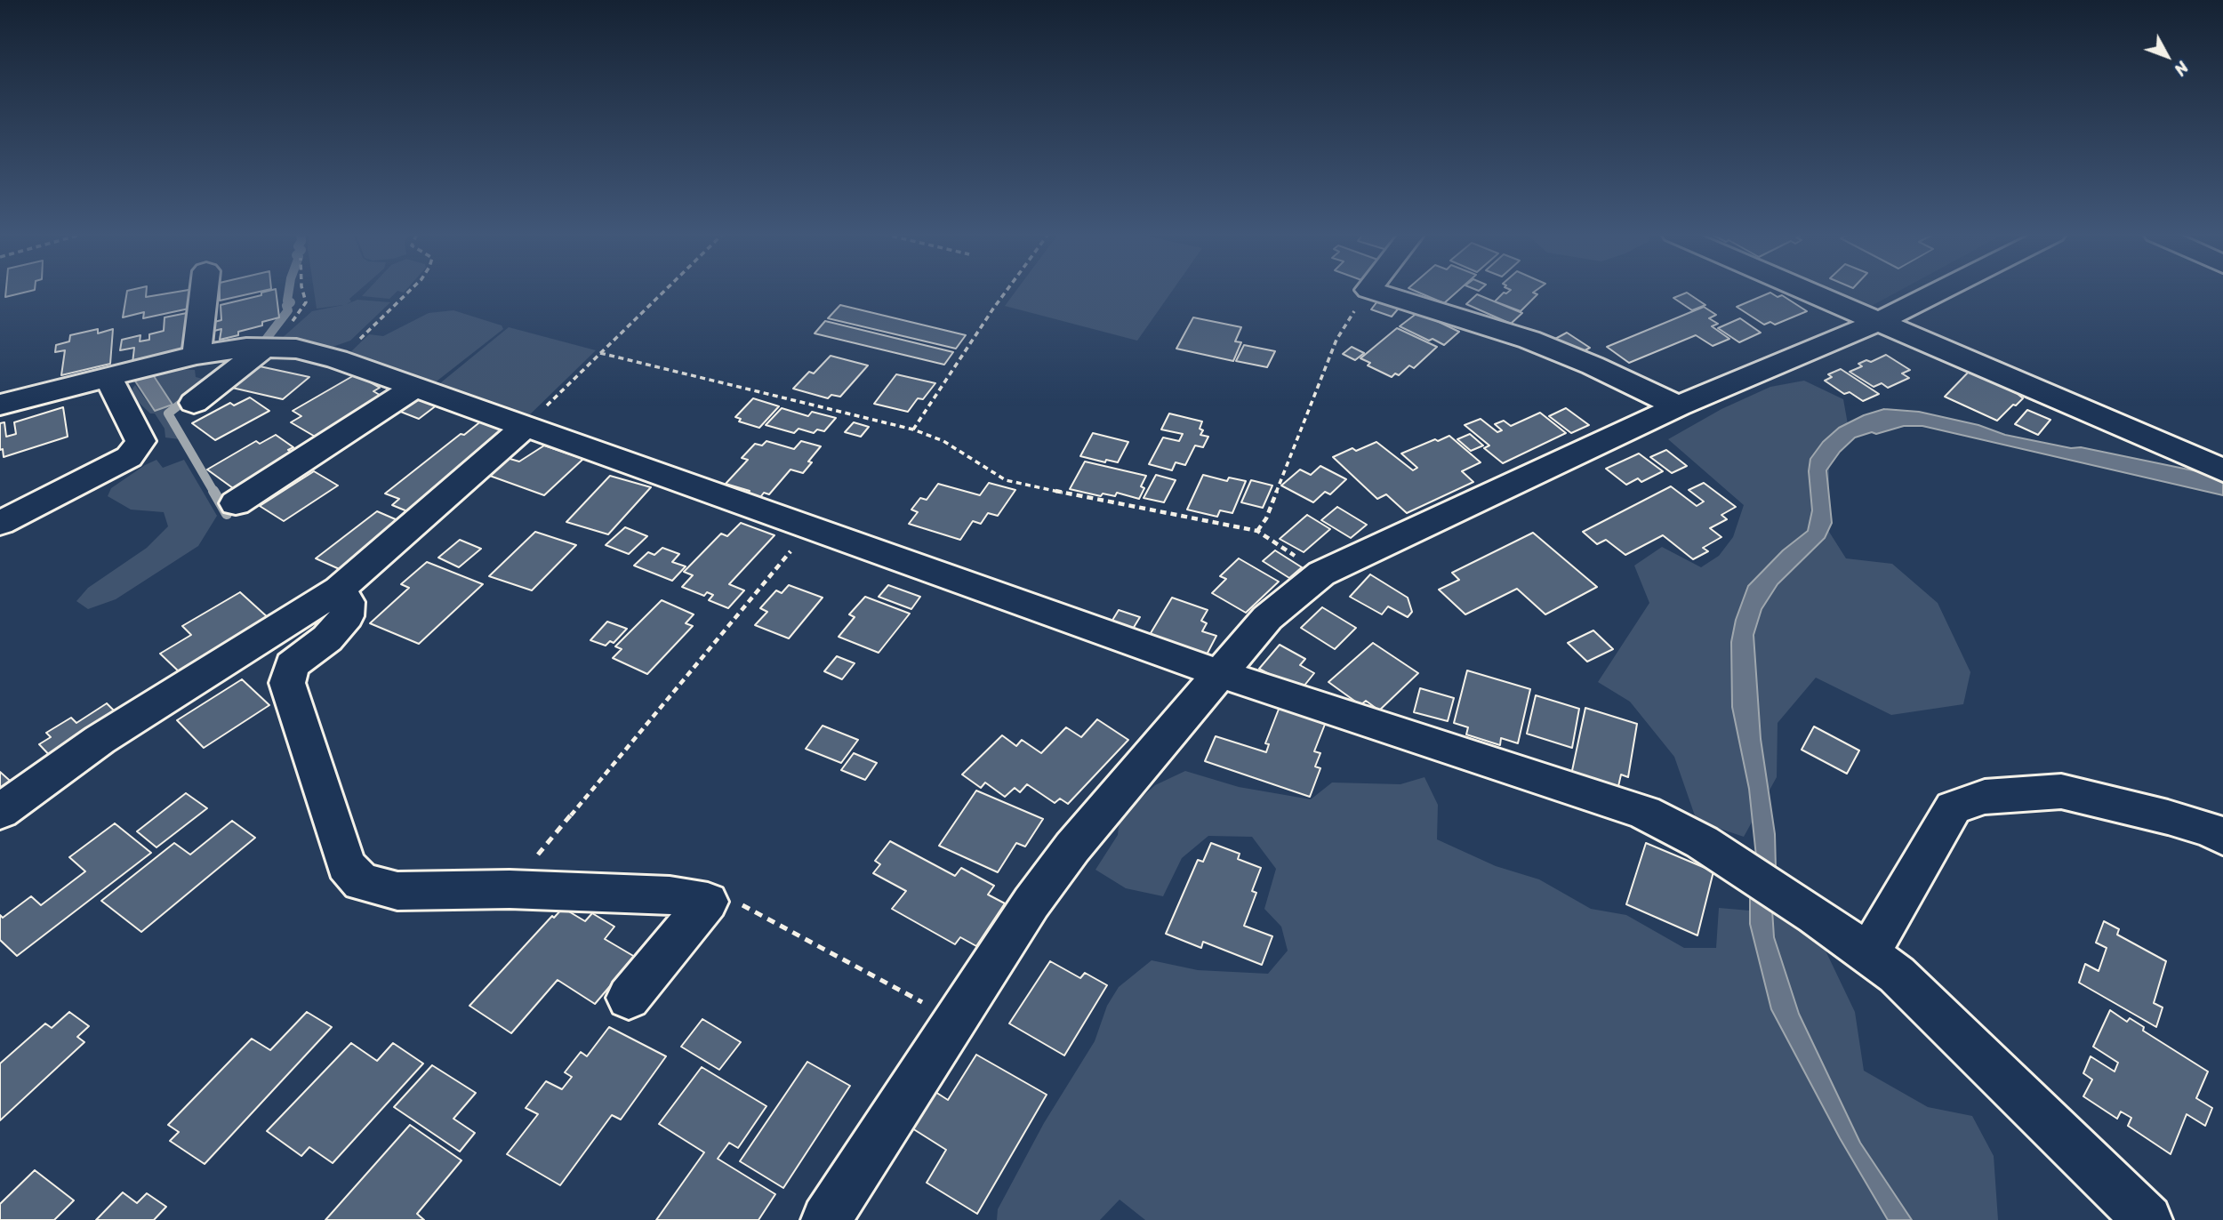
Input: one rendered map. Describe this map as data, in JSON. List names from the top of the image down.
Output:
{
  "north": "bottom right"
}
